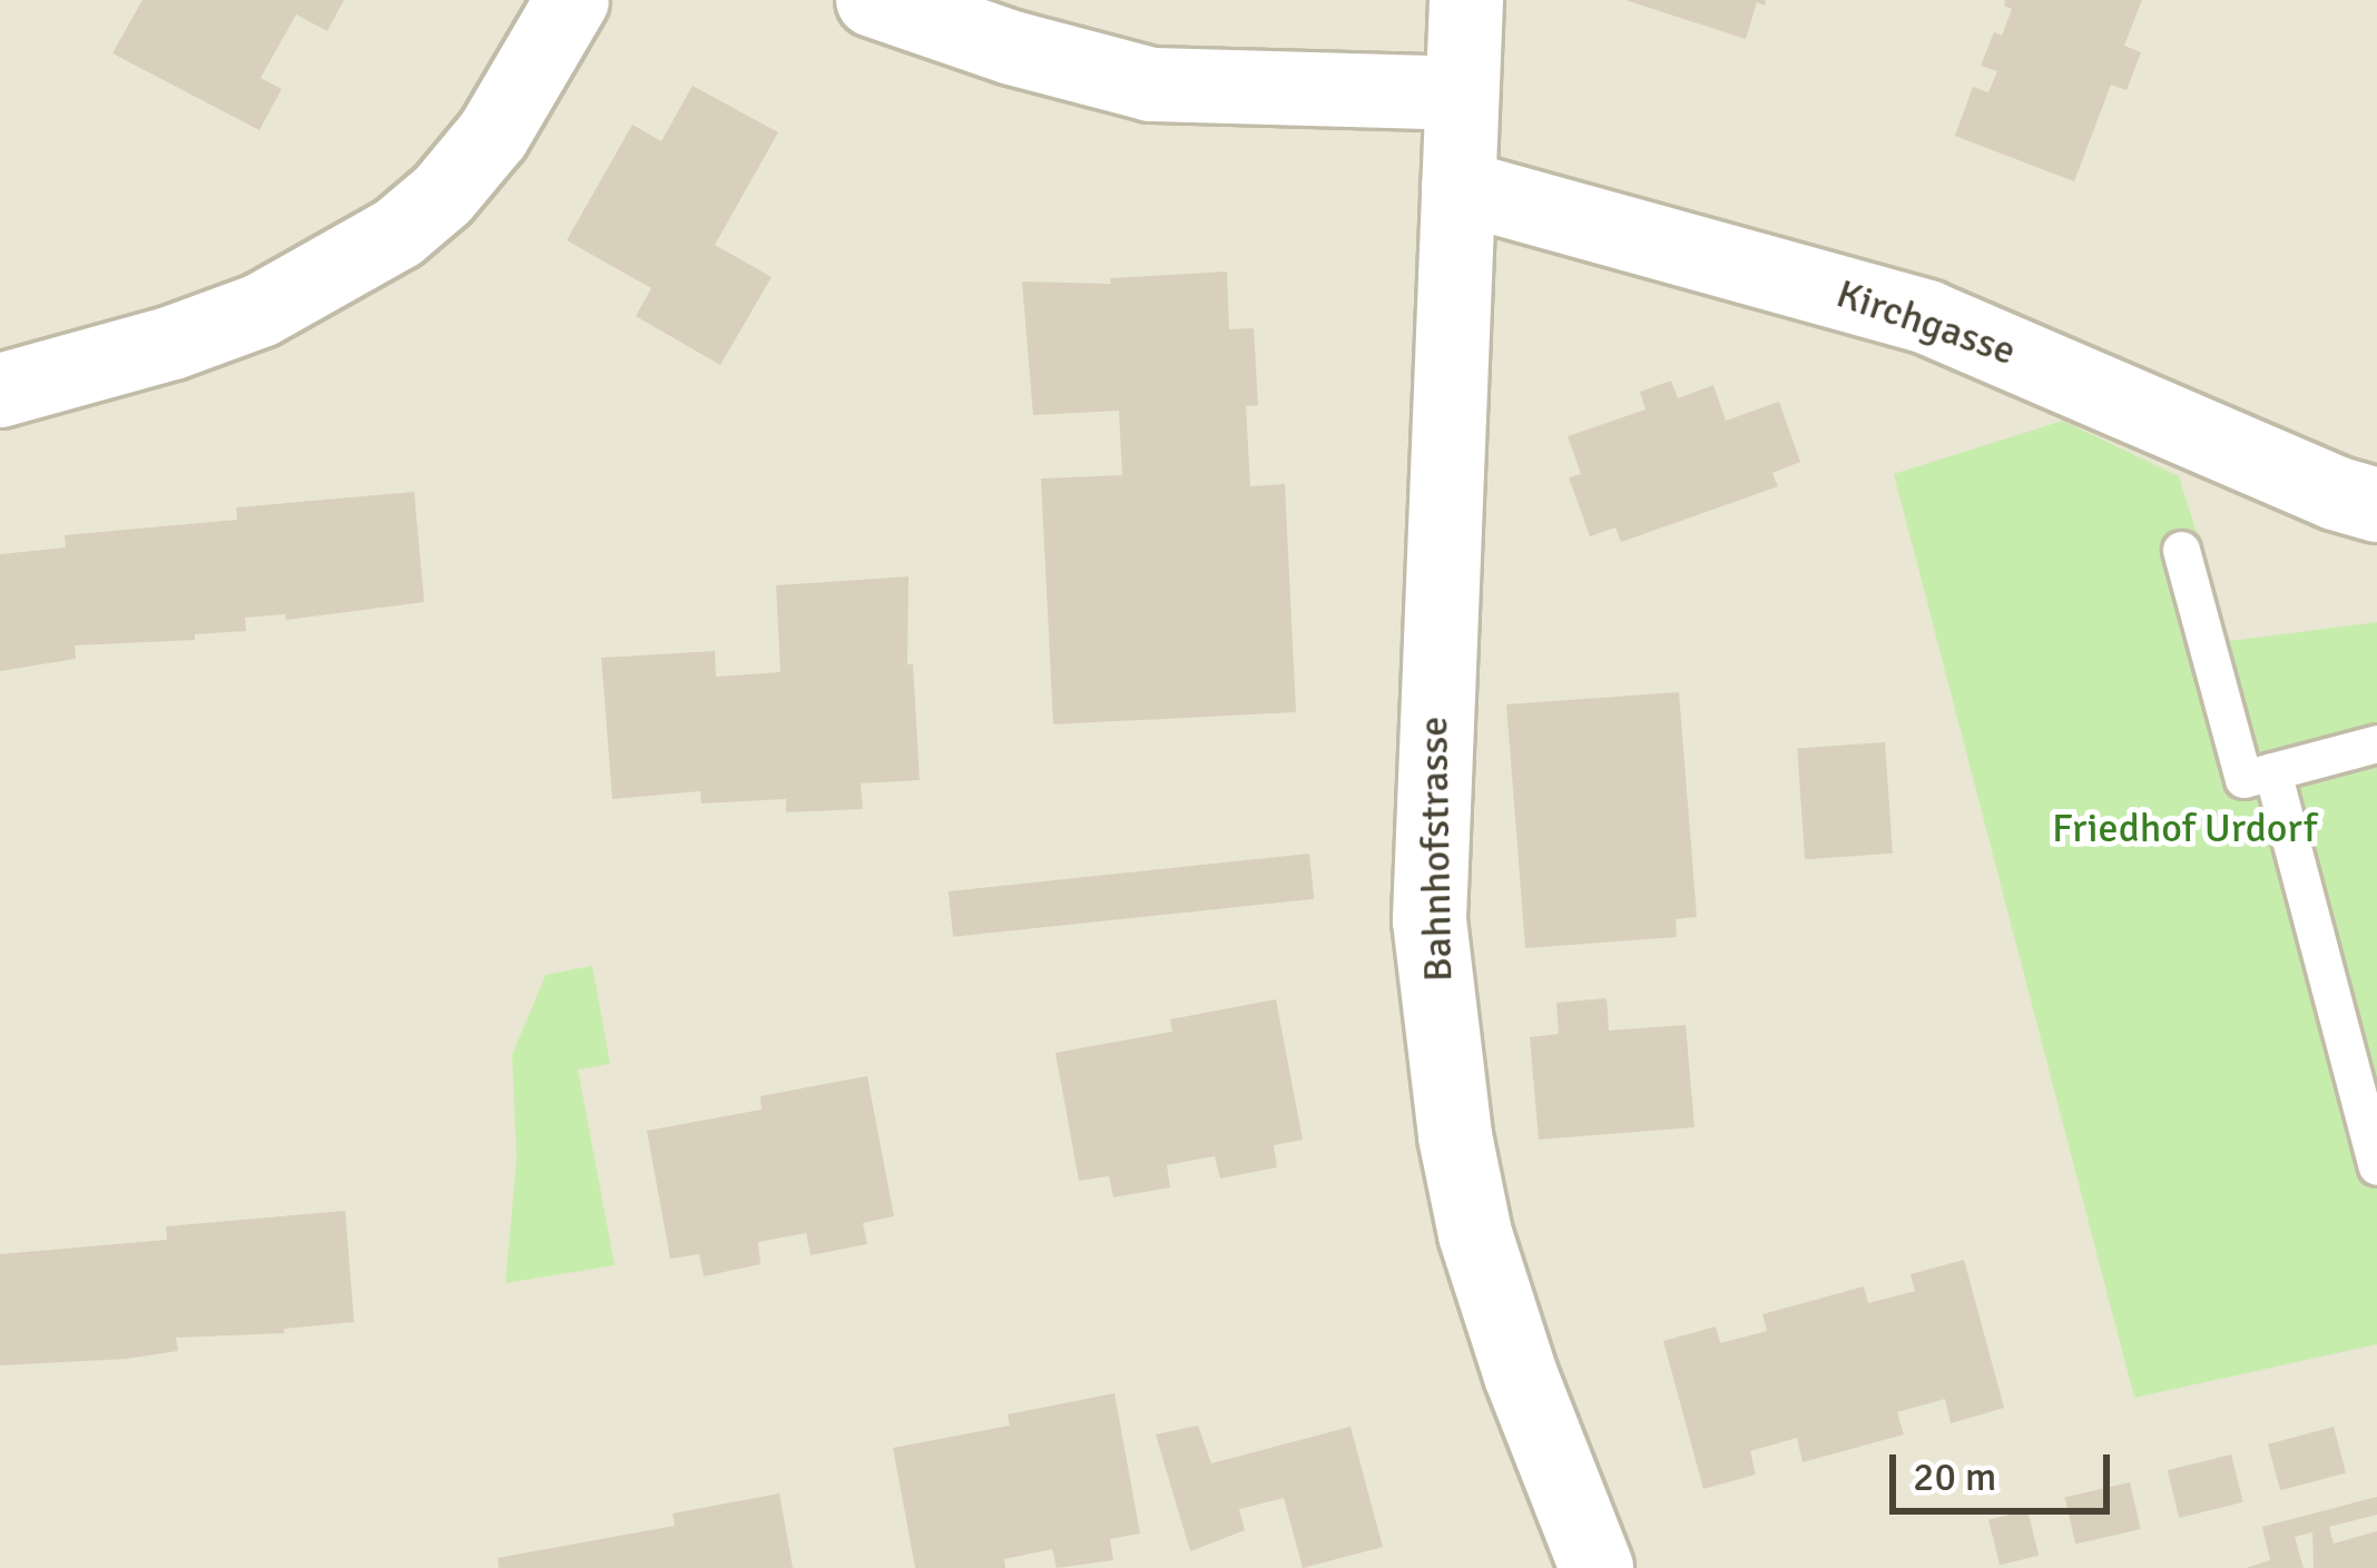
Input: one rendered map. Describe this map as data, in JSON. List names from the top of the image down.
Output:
{
  "streets": {
    "street": ["Kirchgasse", "Bahnhofstrasse"]
  },
  "crossings": [
    ["Kirchgasse", "Bahnhofstrasse"]
  ],
  "parks": ["Friedhof Urdorf"],
  "scale_bar": "20 m"
}
